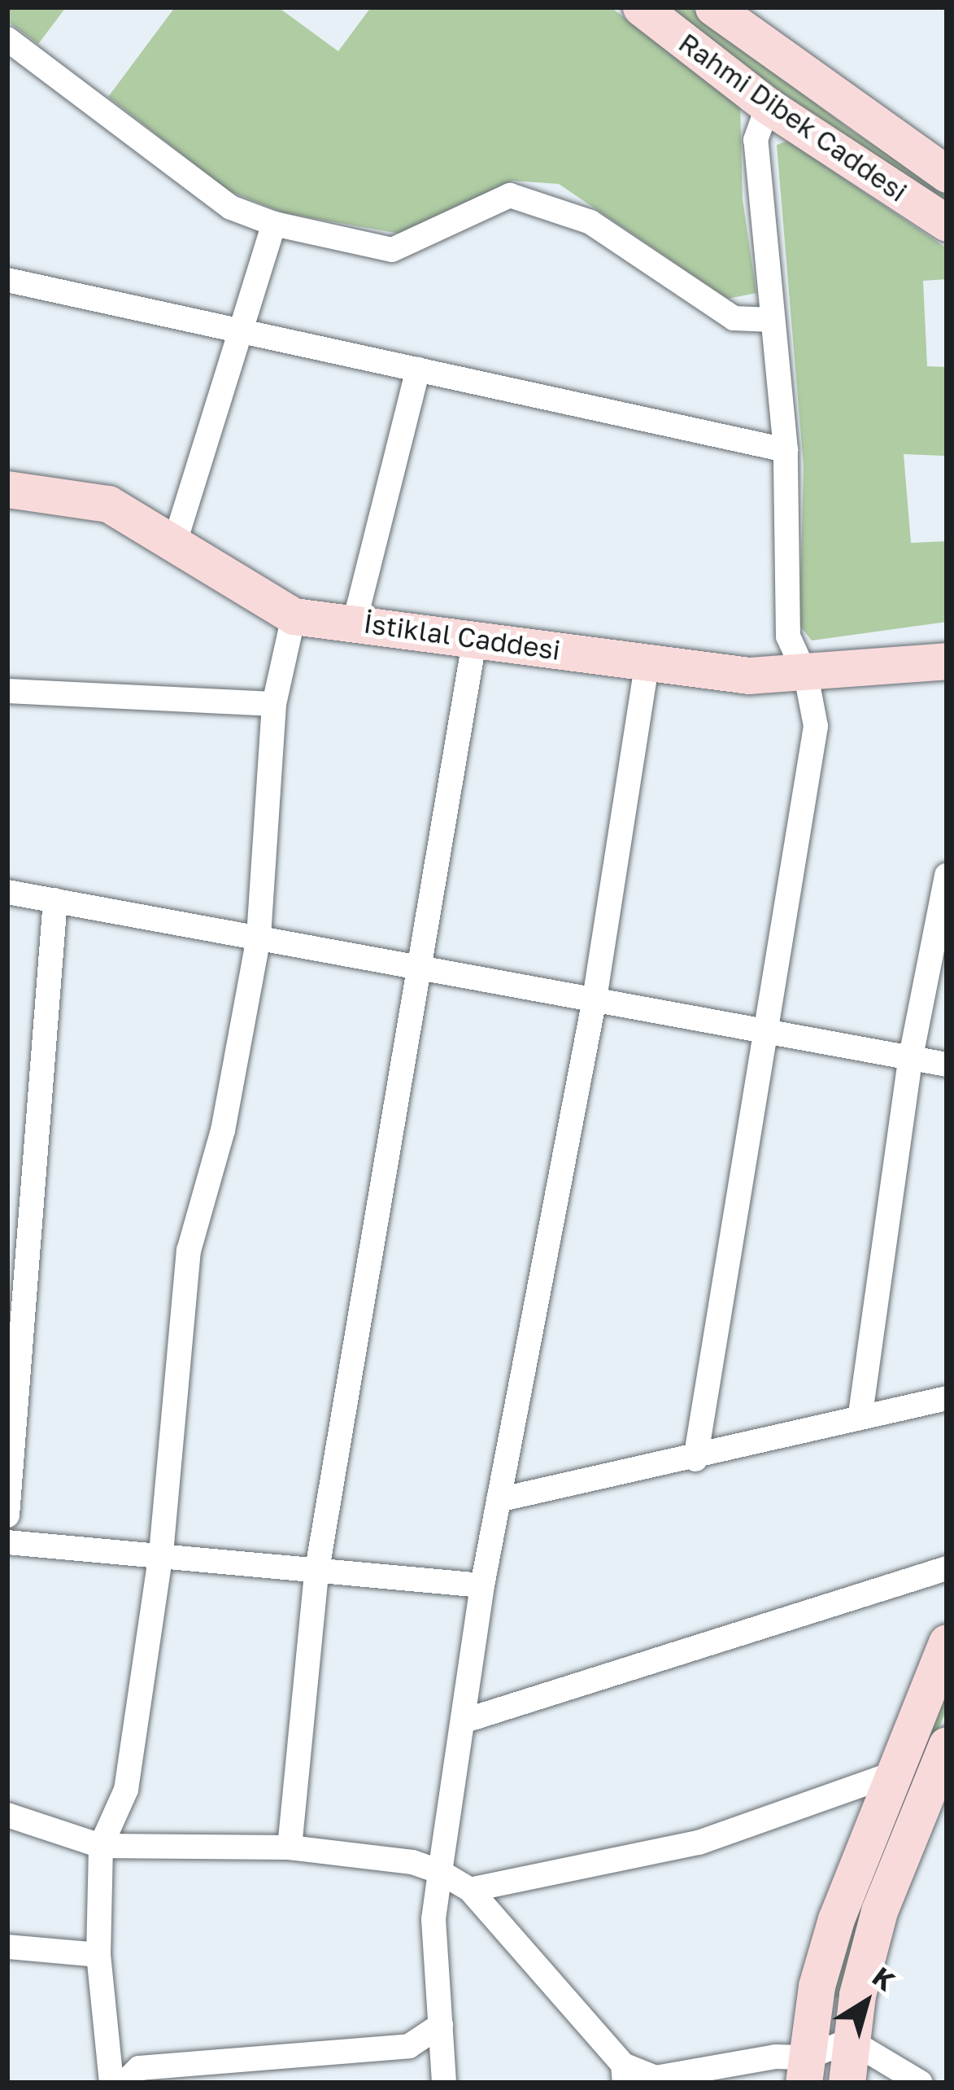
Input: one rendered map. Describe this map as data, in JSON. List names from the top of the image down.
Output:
{
  "streets": {
    "main road": ["Rahmi Dibek Caddesi", "İstiklal Caddesi"]
  },
  "north": "top right"
}
